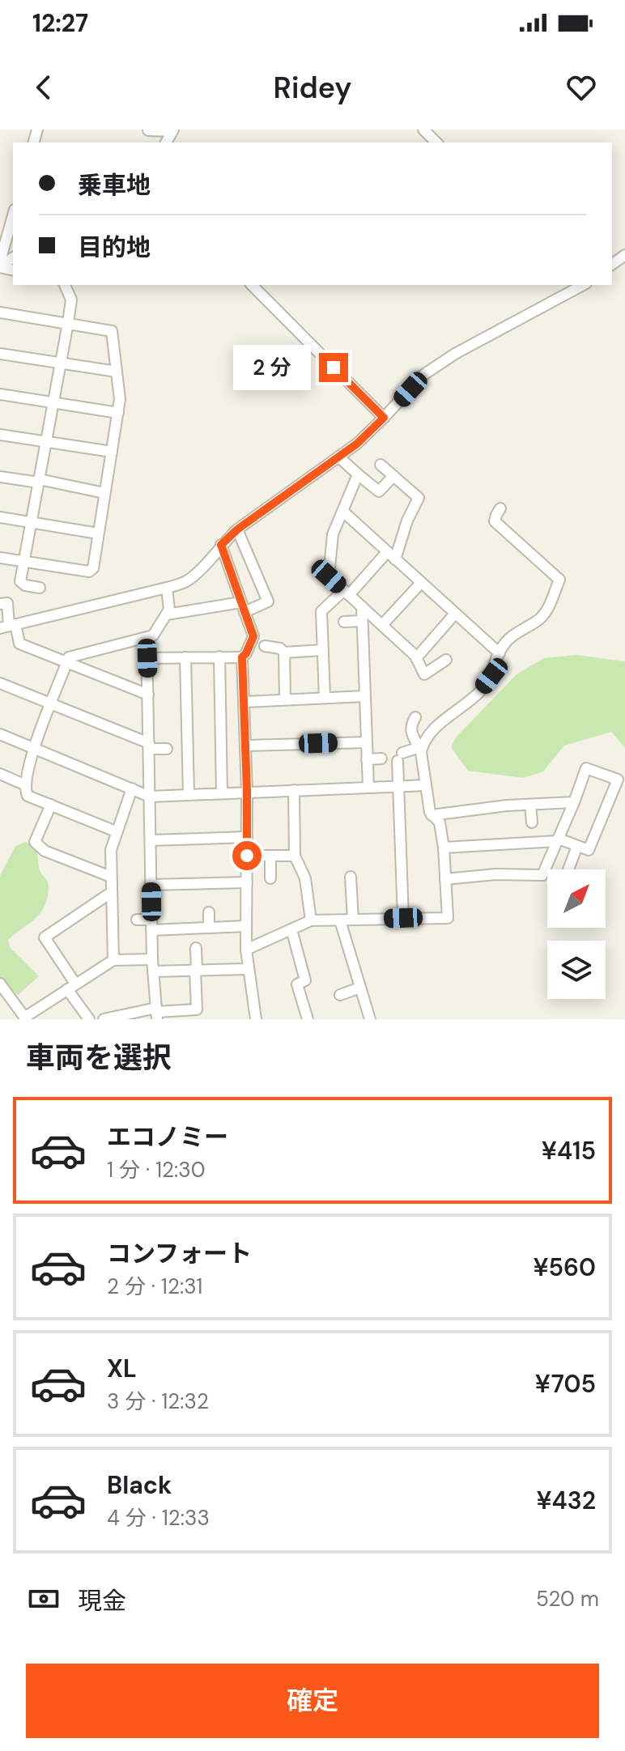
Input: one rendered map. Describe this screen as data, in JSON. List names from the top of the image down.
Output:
{
  "north": "top right",
  "page": {
    "status": "12:27",
    "header": "Ridey",
    "banner": ["乗車地", "目的地"],
    "bubble": "2 分",
    "heading": "車両を選択",
    "list": [
      {
        "name": "エコノミー",
        "note": "1 分 · 12:30",
        "value": "¥415"
      },
      {
        "name": "コンフォート",
        "note": "2 分 · 12:31",
        "value": "¥560"
      },
      {
        "name": "XL",
        "note": "3 分 · 12:32",
        "value": "¥705"
      },
      {
        "name": "Black",
        "note": "4 分 · 12:33",
        "value": "¥432"
      }
    ],
    "pay": ["現金", "520 m"],
    "buttons": "確定"
  }
}
